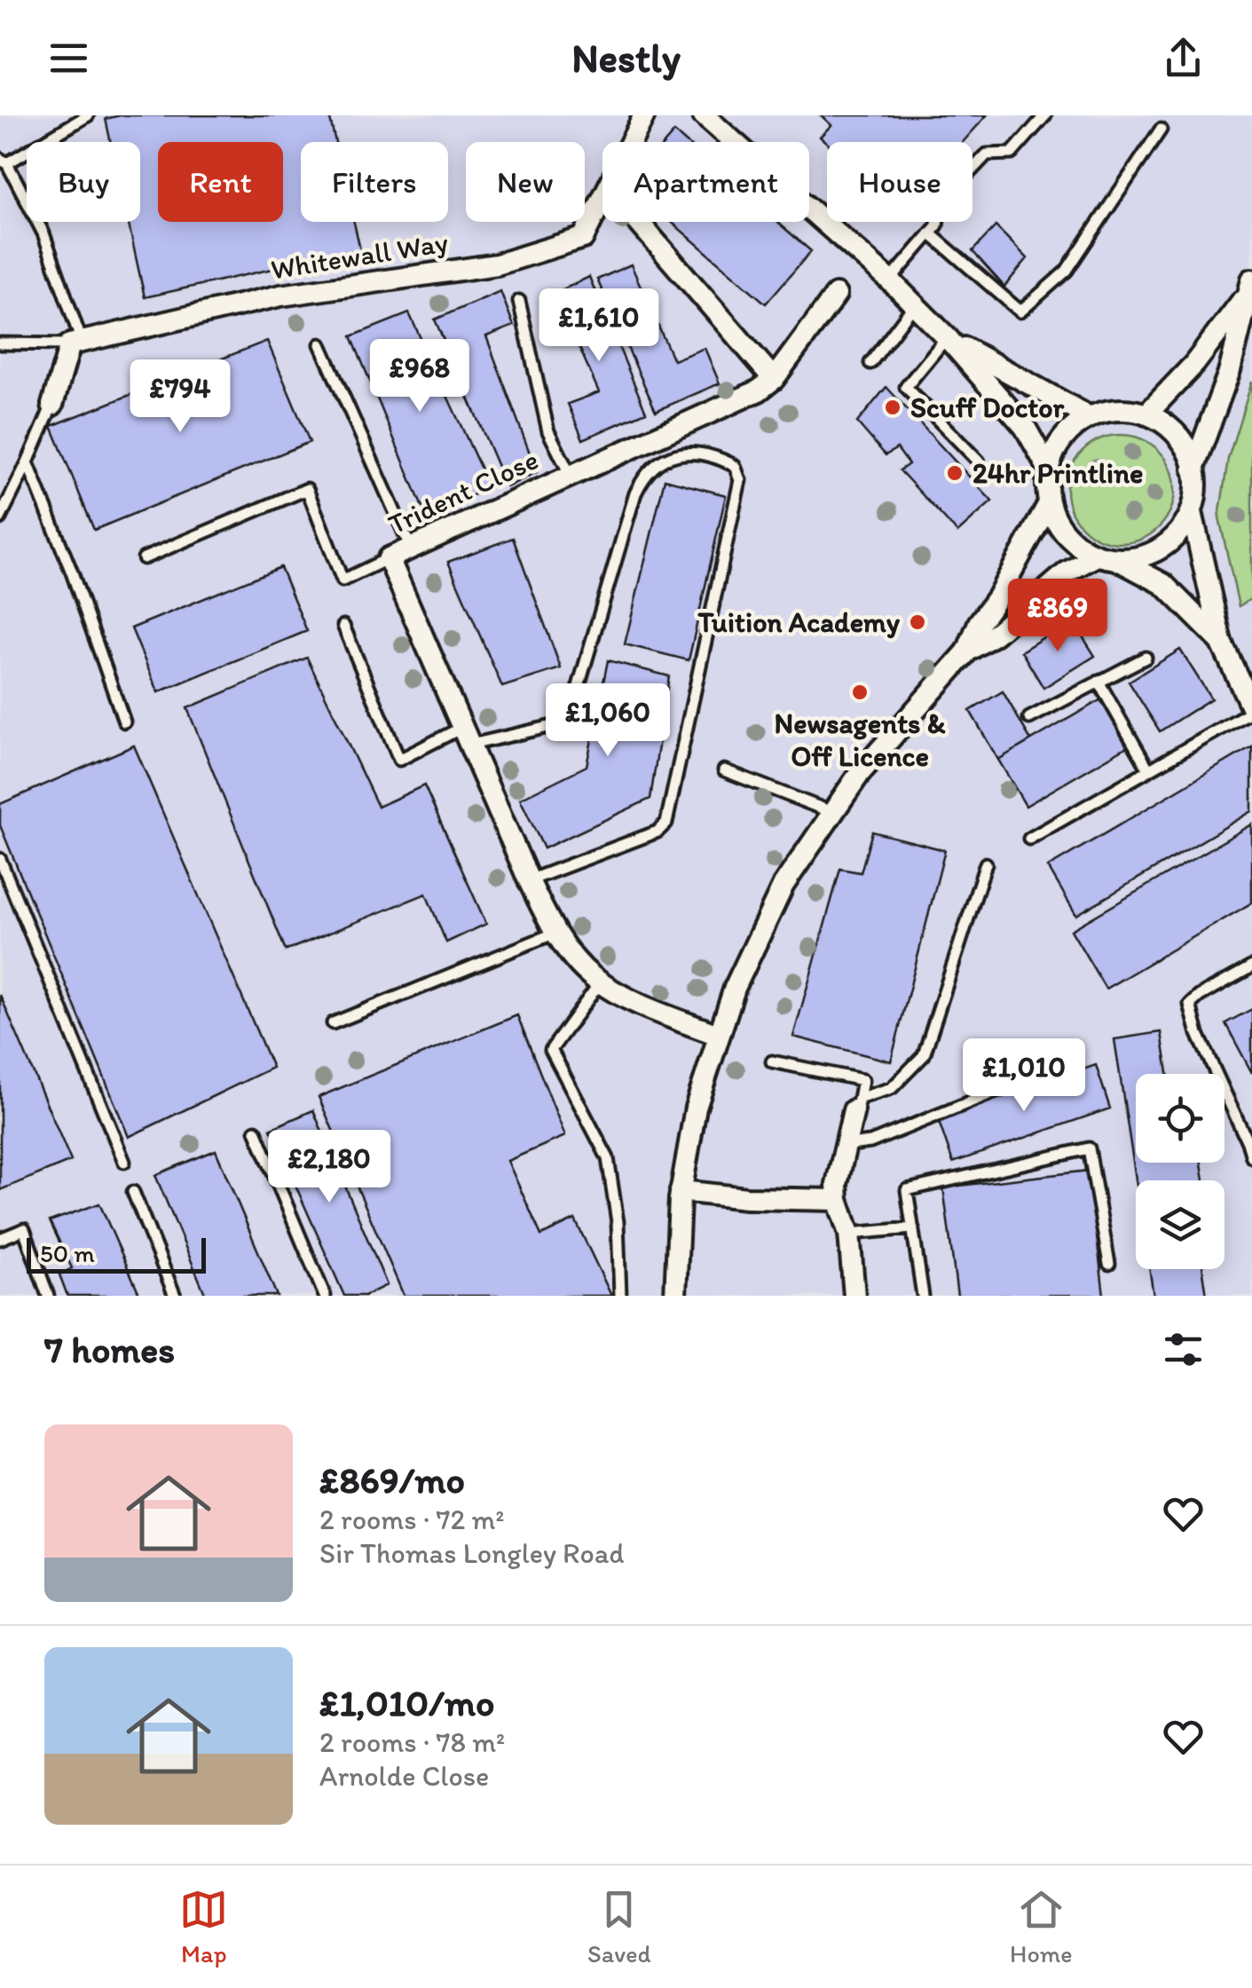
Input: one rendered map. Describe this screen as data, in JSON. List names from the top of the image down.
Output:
{
  "streets": {
    "street": ["Whitewall Way", "Trident Close"]
  },
  "places": [
    "Scuff Doctor",
    "24hr Printline",
    "Tuition Academy",
    "Newsagents & Off Licence"
  ],
  "scale_bar": "50 m",
  "page": {
    "header": "Nestly",
    "chip": [
      "Buy",
      "Rent",
      "Filters",
      "New",
      "Apartment",
      "House"
    ],
    "price": [
      "£1,610",
      "£968",
      "£794",
      "£869",
      "£1,060",
      "£1,010",
      "£2,180"
    ],
    "scale": "50 m",
    "heading": "7 homes",
    "list": [
      {
        "name": "£869/mo",
        "note": "2 rooms · 72 m² · Sir Thomas Longley Road"
      },
      {
        "name": "£1,010/mo",
        "note": "2 rooms · 78 m² · Arnolde Close"
      }
    ],
    "tabs": ["Map", "Saved", "Home"]
  }
}
